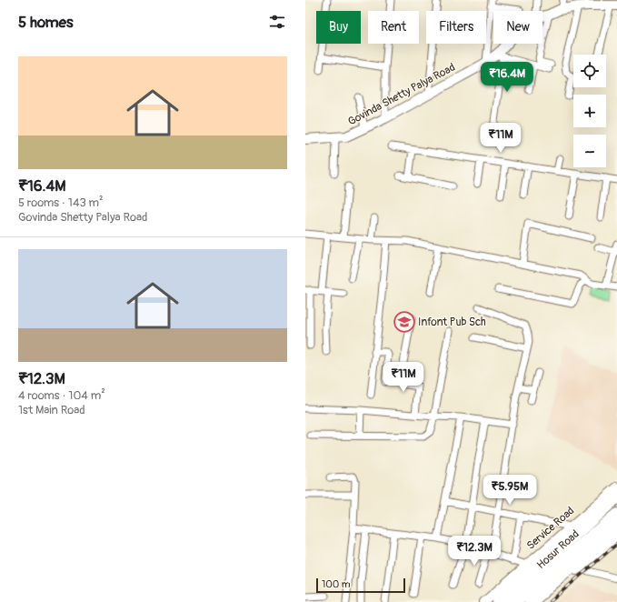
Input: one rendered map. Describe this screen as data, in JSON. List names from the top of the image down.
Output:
{
  "streets": {
    "highway": ["Hosur Road"],
    "street": ["Govinda Shetty Palya Road", "Service Road"]
  },
  "places": {
    "school or university": ["Infont Pub Sch"]
  },
  "scale_bar": "100 m",
  "page": {
    "heading": "5 homes",
    "chip": [
      "Buy",
      "Rent",
      "Filters",
      "New"
    ],
    "list": [
      {
        "name": "₹16.4M",
        "note": "5 rooms · 143 m² · Govinda Shetty Palya Road"
      },
      {
        "name": "₹12.3M",
        "note": "4 rooms · 104 m² · 1st Main Road"
      }
    ],
    "map_buttons": ["+", "−"],
    "price": [
      "₹16.4M",
      "₹11M",
      "₹11M",
      "₹5.95M",
      "₹12.3M"
    ],
    "scale": "100 m"
  }
}
